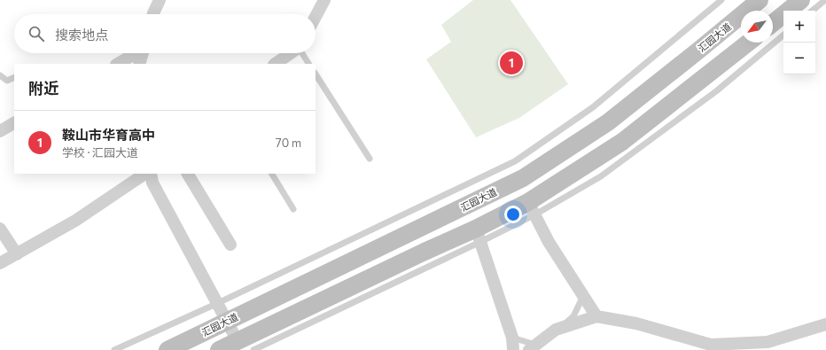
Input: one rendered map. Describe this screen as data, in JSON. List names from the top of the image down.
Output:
{
  "streets": {
    "main road": ["汇园大道"]
  },
  "north": "bottom left",
  "page": {
    "map_buttons": ["+", "−"],
    "search": "搜索地点",
    "pins": "1",
    "heading": "附近",
    "list": [
      {
        "mark": "1",
        "name": "鞍山市华育高中",
        "note": "学校 · 汇园大道",
        "value": "70 m"
      }
    ]
  }
}
